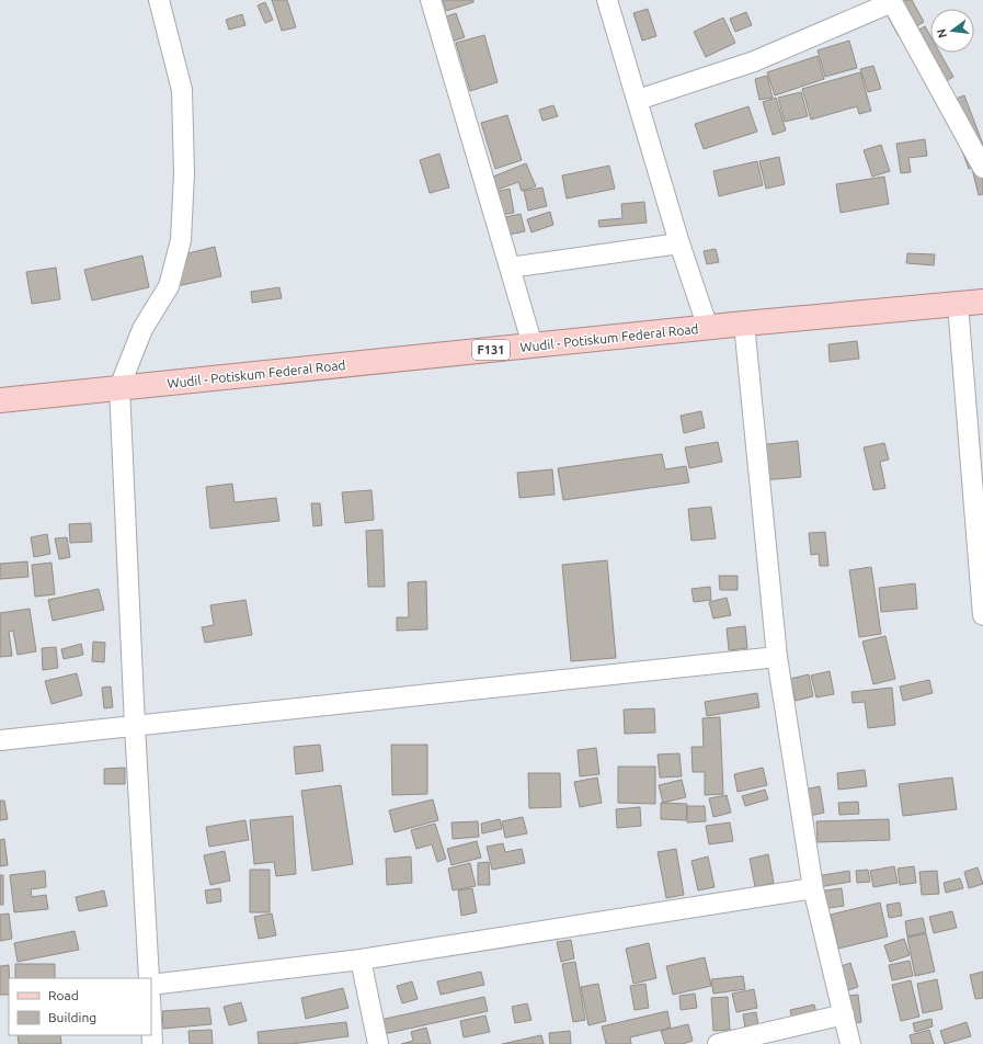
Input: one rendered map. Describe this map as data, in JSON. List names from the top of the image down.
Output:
{
  "streets": {
    "main road": ["Wudil - Potiskum Federal Road", "F131"]
  },
  "legend": ["Road", "Building"],
  "north": "left"
}
